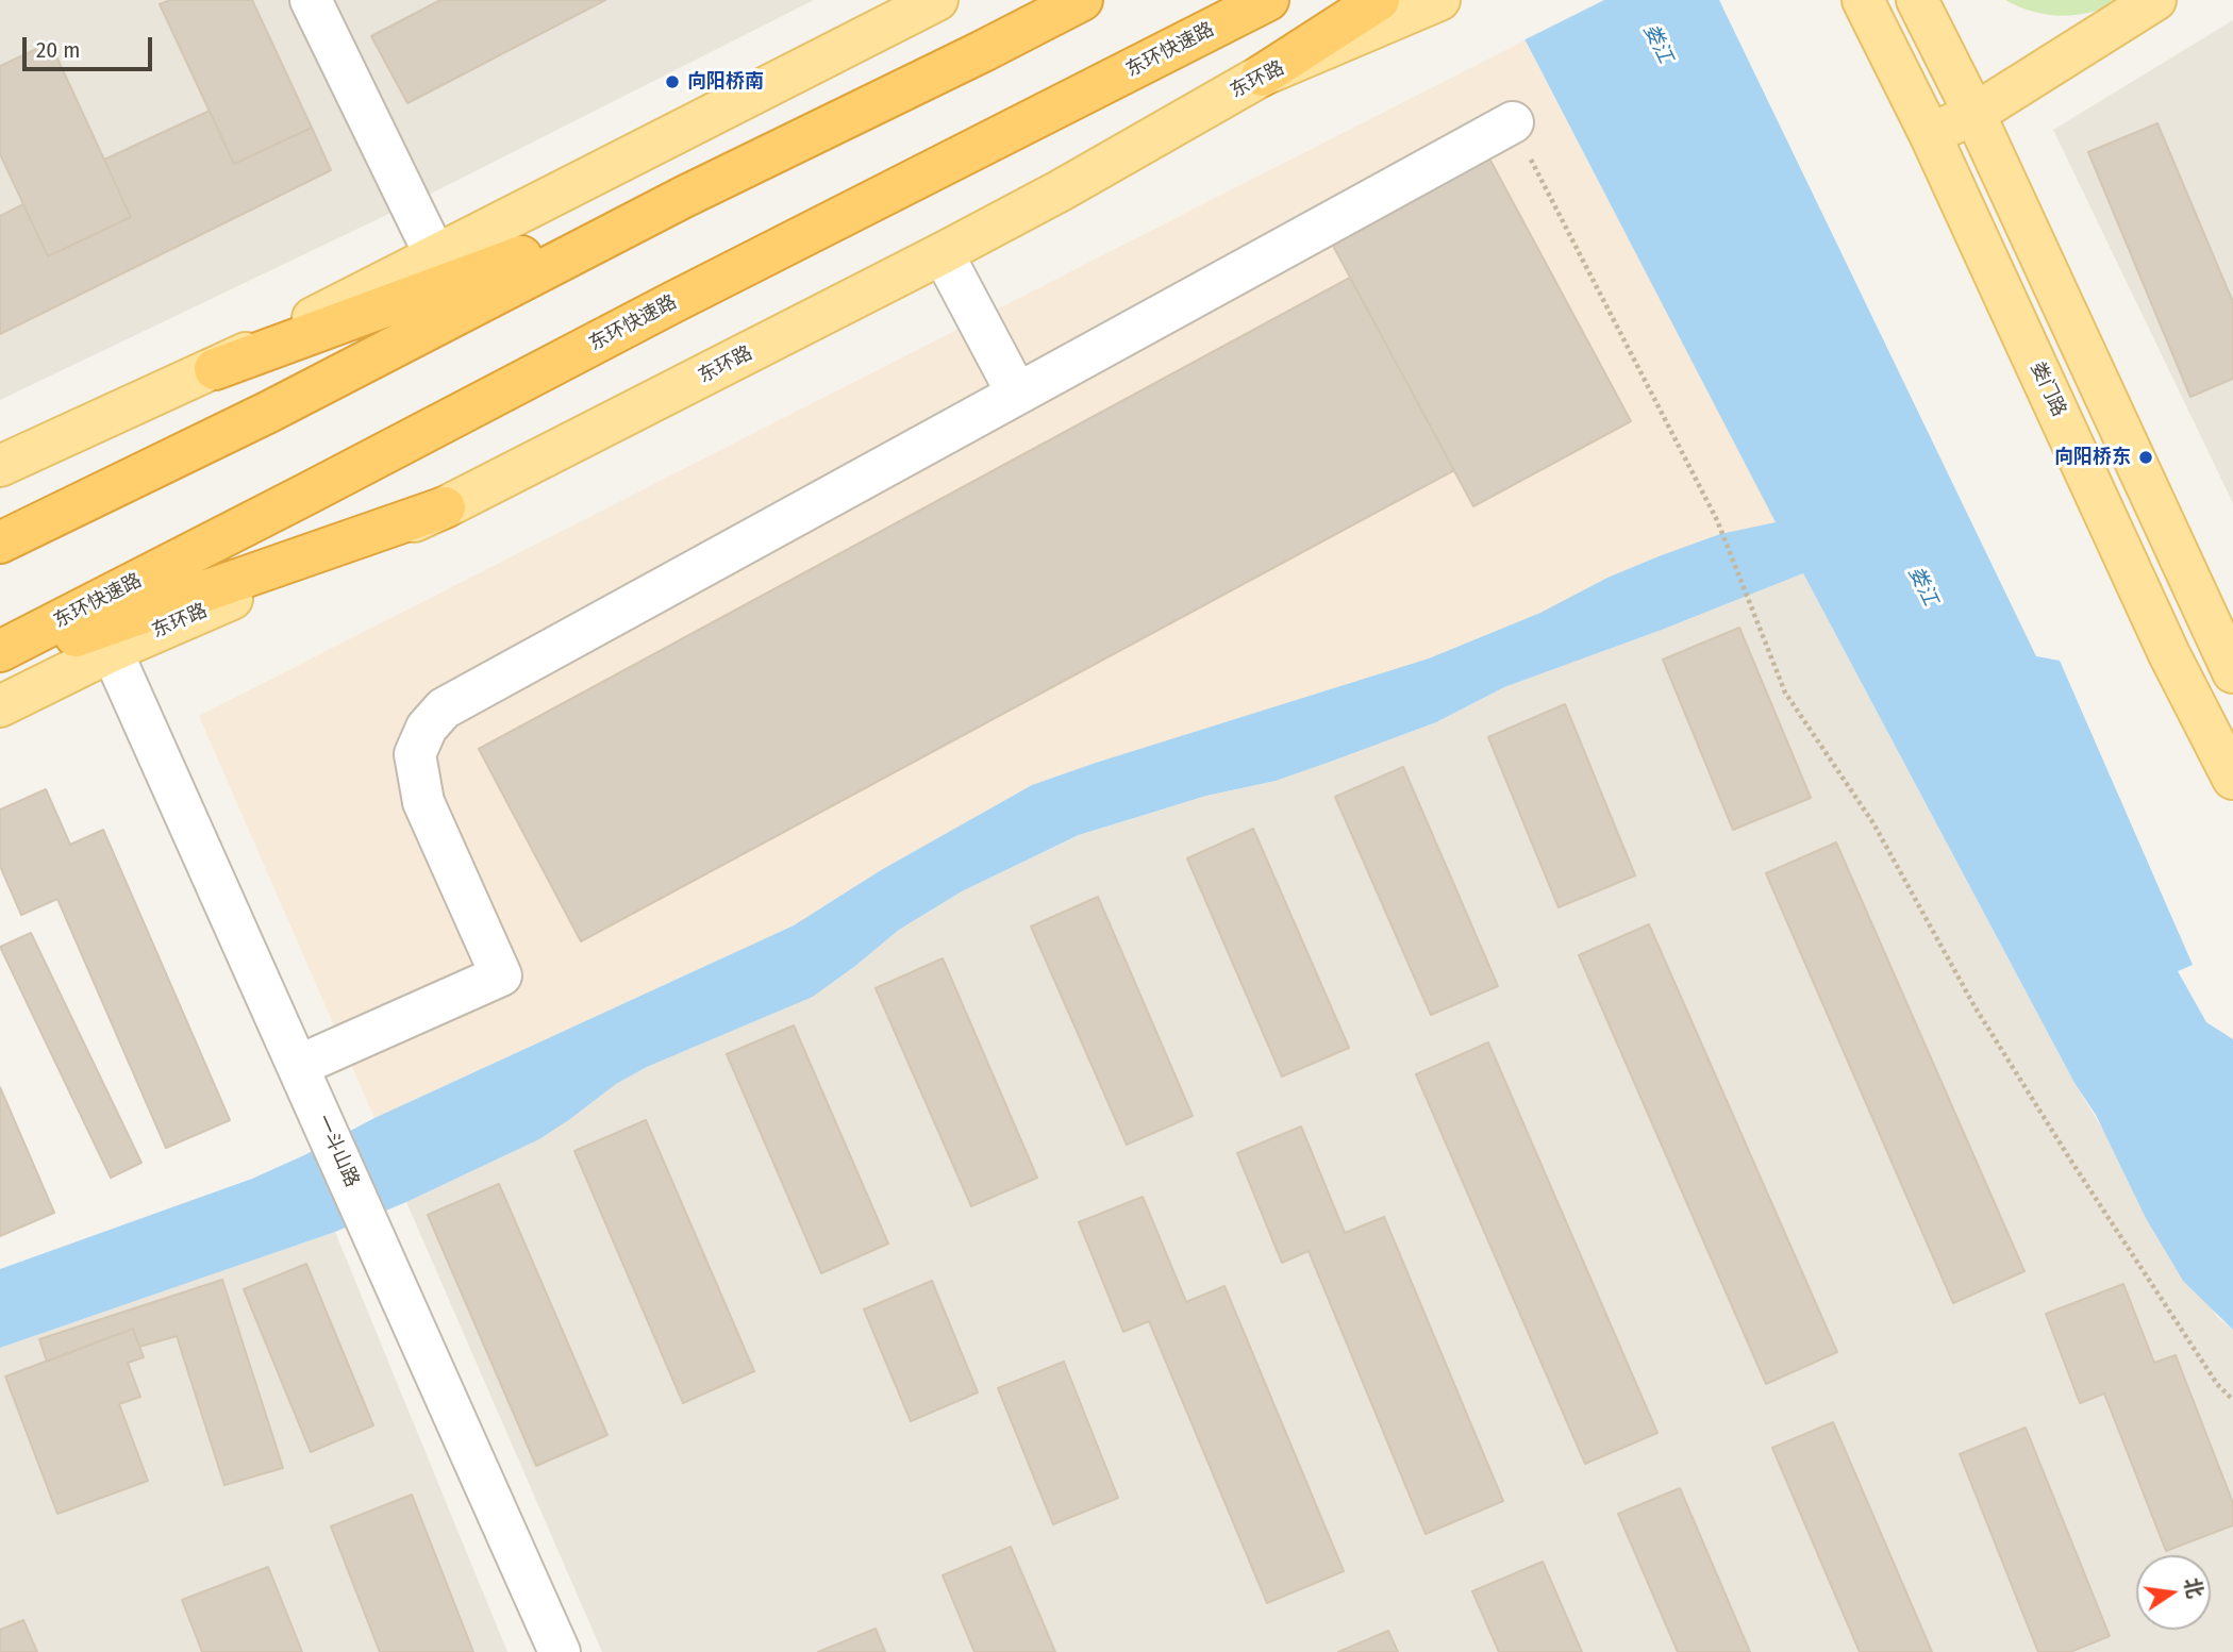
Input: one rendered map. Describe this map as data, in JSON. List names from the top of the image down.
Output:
{
  "streets": {
    "highway": ["东环快速路"],
    "main road": ["东环路", "娄门路"],
    "street": ["一斗山路"]
  },
  "crossings": [
    ["东环路", "一斗山路"]
  ],
  "water": ["娄江"],
  "places": ["向阳桥南", "向阳桥东"],
  "scale_bar": "20 m",
  "north": "right"
}
